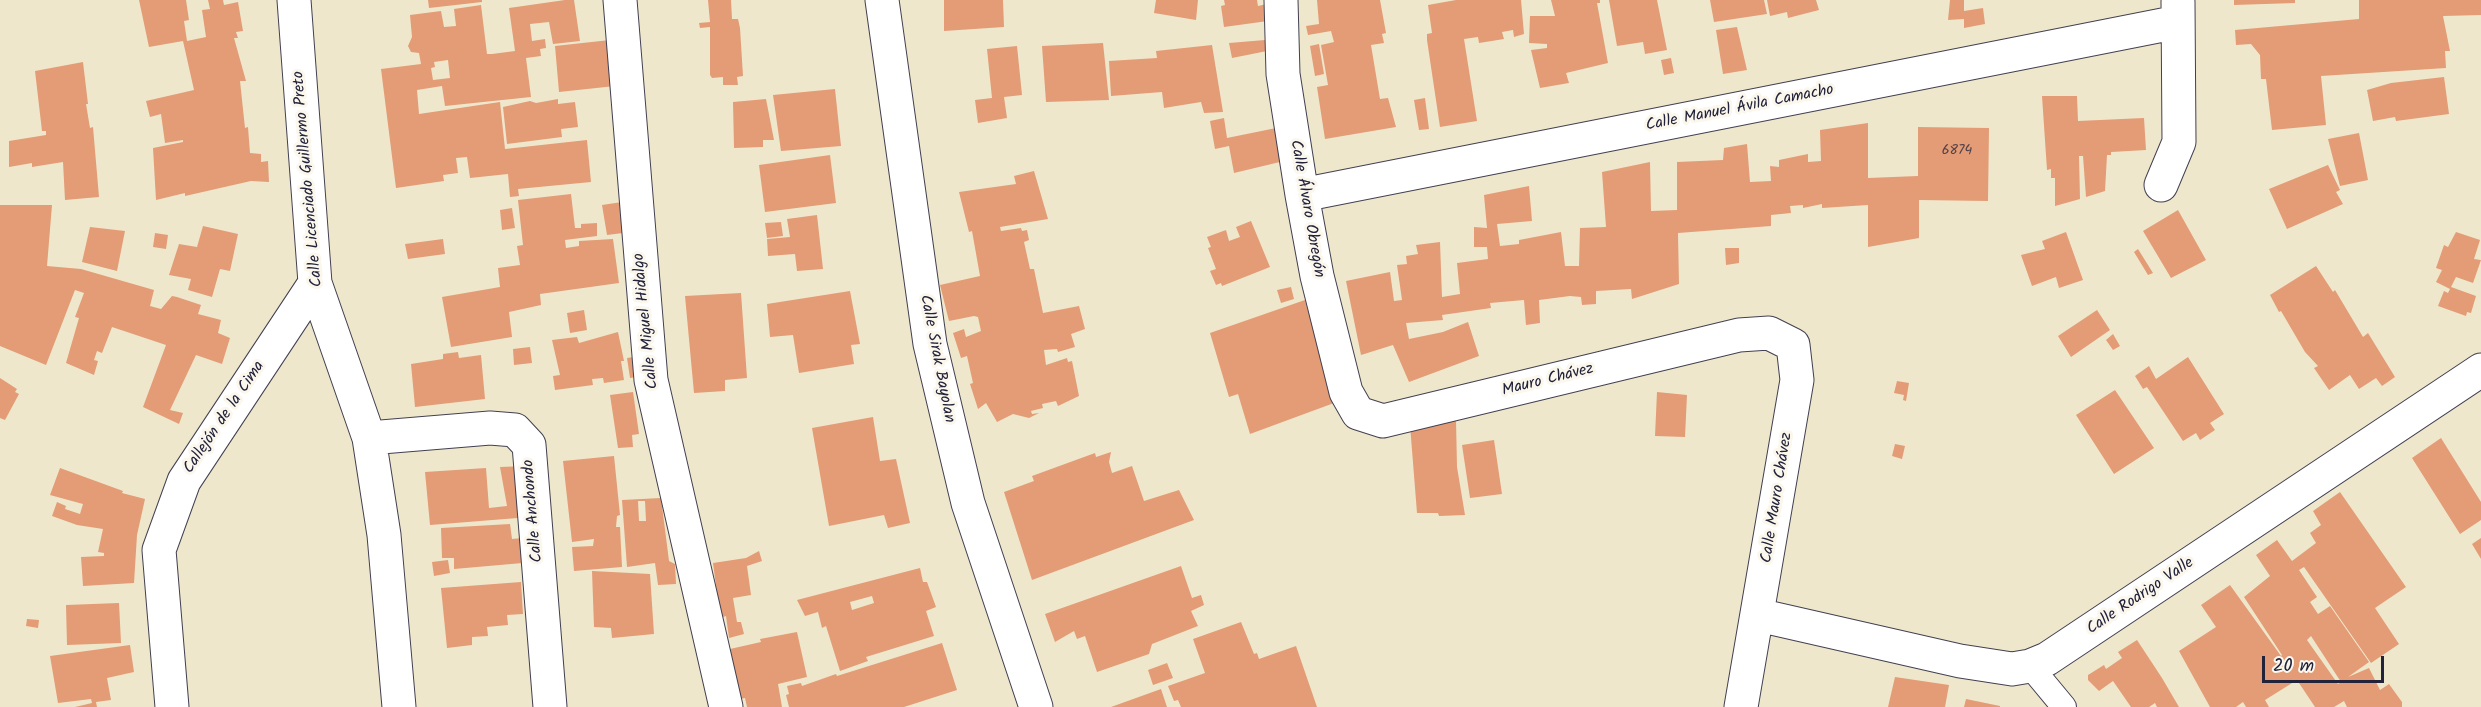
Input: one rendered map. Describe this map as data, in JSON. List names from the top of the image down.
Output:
{
  "streets": {
    "street": [
      "Calle Manuel Ávila Camacho",
      "Calle Licenciado Guillermo Preto",
      "Calle Álvaro Obregón",
      "Calle Miguel Hidalgo",
      "Calle Sirak Bayolan",
      "Mauro Chávez",
      "Callejón de la Cima",
      "Calle Mauro Chávez",
      "Calle Anchondo",
      "Calle Rodrigo Valle"
    ]
  },
  "crossings": [
    ["Calle Manuel Ávila Camacho", "Calle Álvaro Obregón"],
    ["Calle Licenciado Guillermo Preto", "Callejón de la Cima"],
    ["Calle Licenciado Guillermo Preto", "Calle Anchondo"],
    ["Calle Álvaro Obregón", "Mauro Chávez"],
    ["Mauro Chávez", "Calle Mauro Chávez"],
    ["Calle Mauro Chávez", "Calle Rodrigo Valle"]
  ],
  "house_numbers": ["6874"],
  "scale_bar": "20 m"
}
